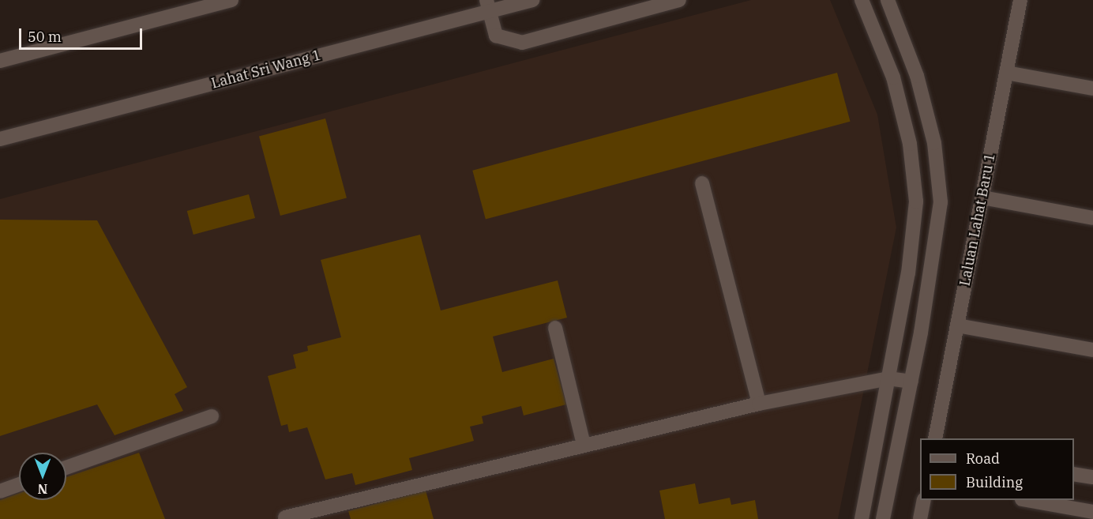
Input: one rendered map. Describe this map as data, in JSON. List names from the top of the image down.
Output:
{
  "streets": {
    "street": ["Lahat Sri Wang 1", "Laluan Lahat Baru 1"]
  },
  "legend": ["Road", "Building"],
  "scale_bar": "50 m",
  "north": "bottom"
}
